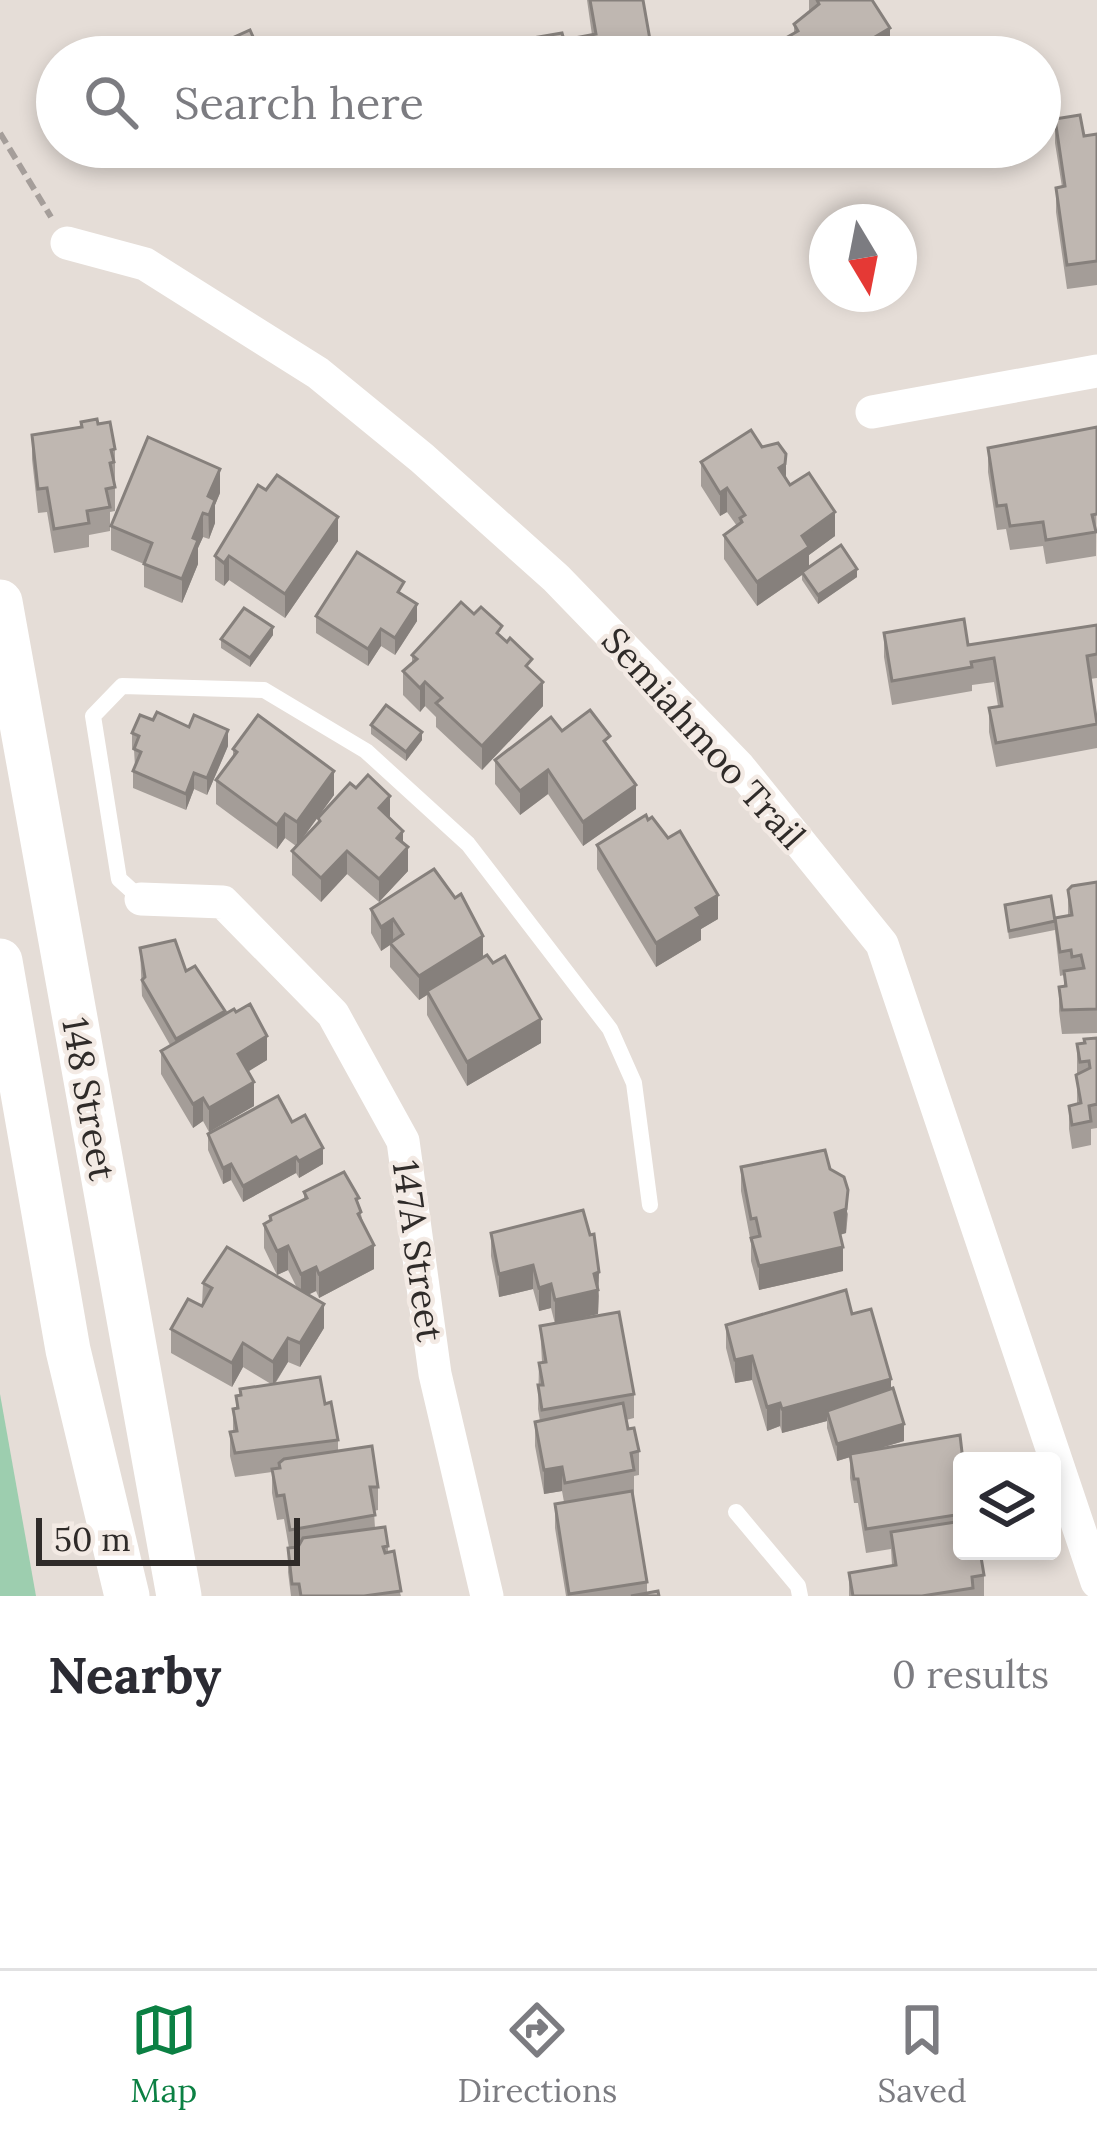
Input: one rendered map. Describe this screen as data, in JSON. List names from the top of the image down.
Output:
{
  "streets": {
    "main road": ["148 Street"],
    "street": ["Semiahmoo Trail", "147A Street"]
  },
  "scale_bar": "50 m",
  "north": "bottom",
  "page": {
    "search": "Search here",
    "scale": "50 m",
    "heading": ["Nearby", "0 results"],
    "nav": ["Map", "Directions", "Saved"]
  }
}
